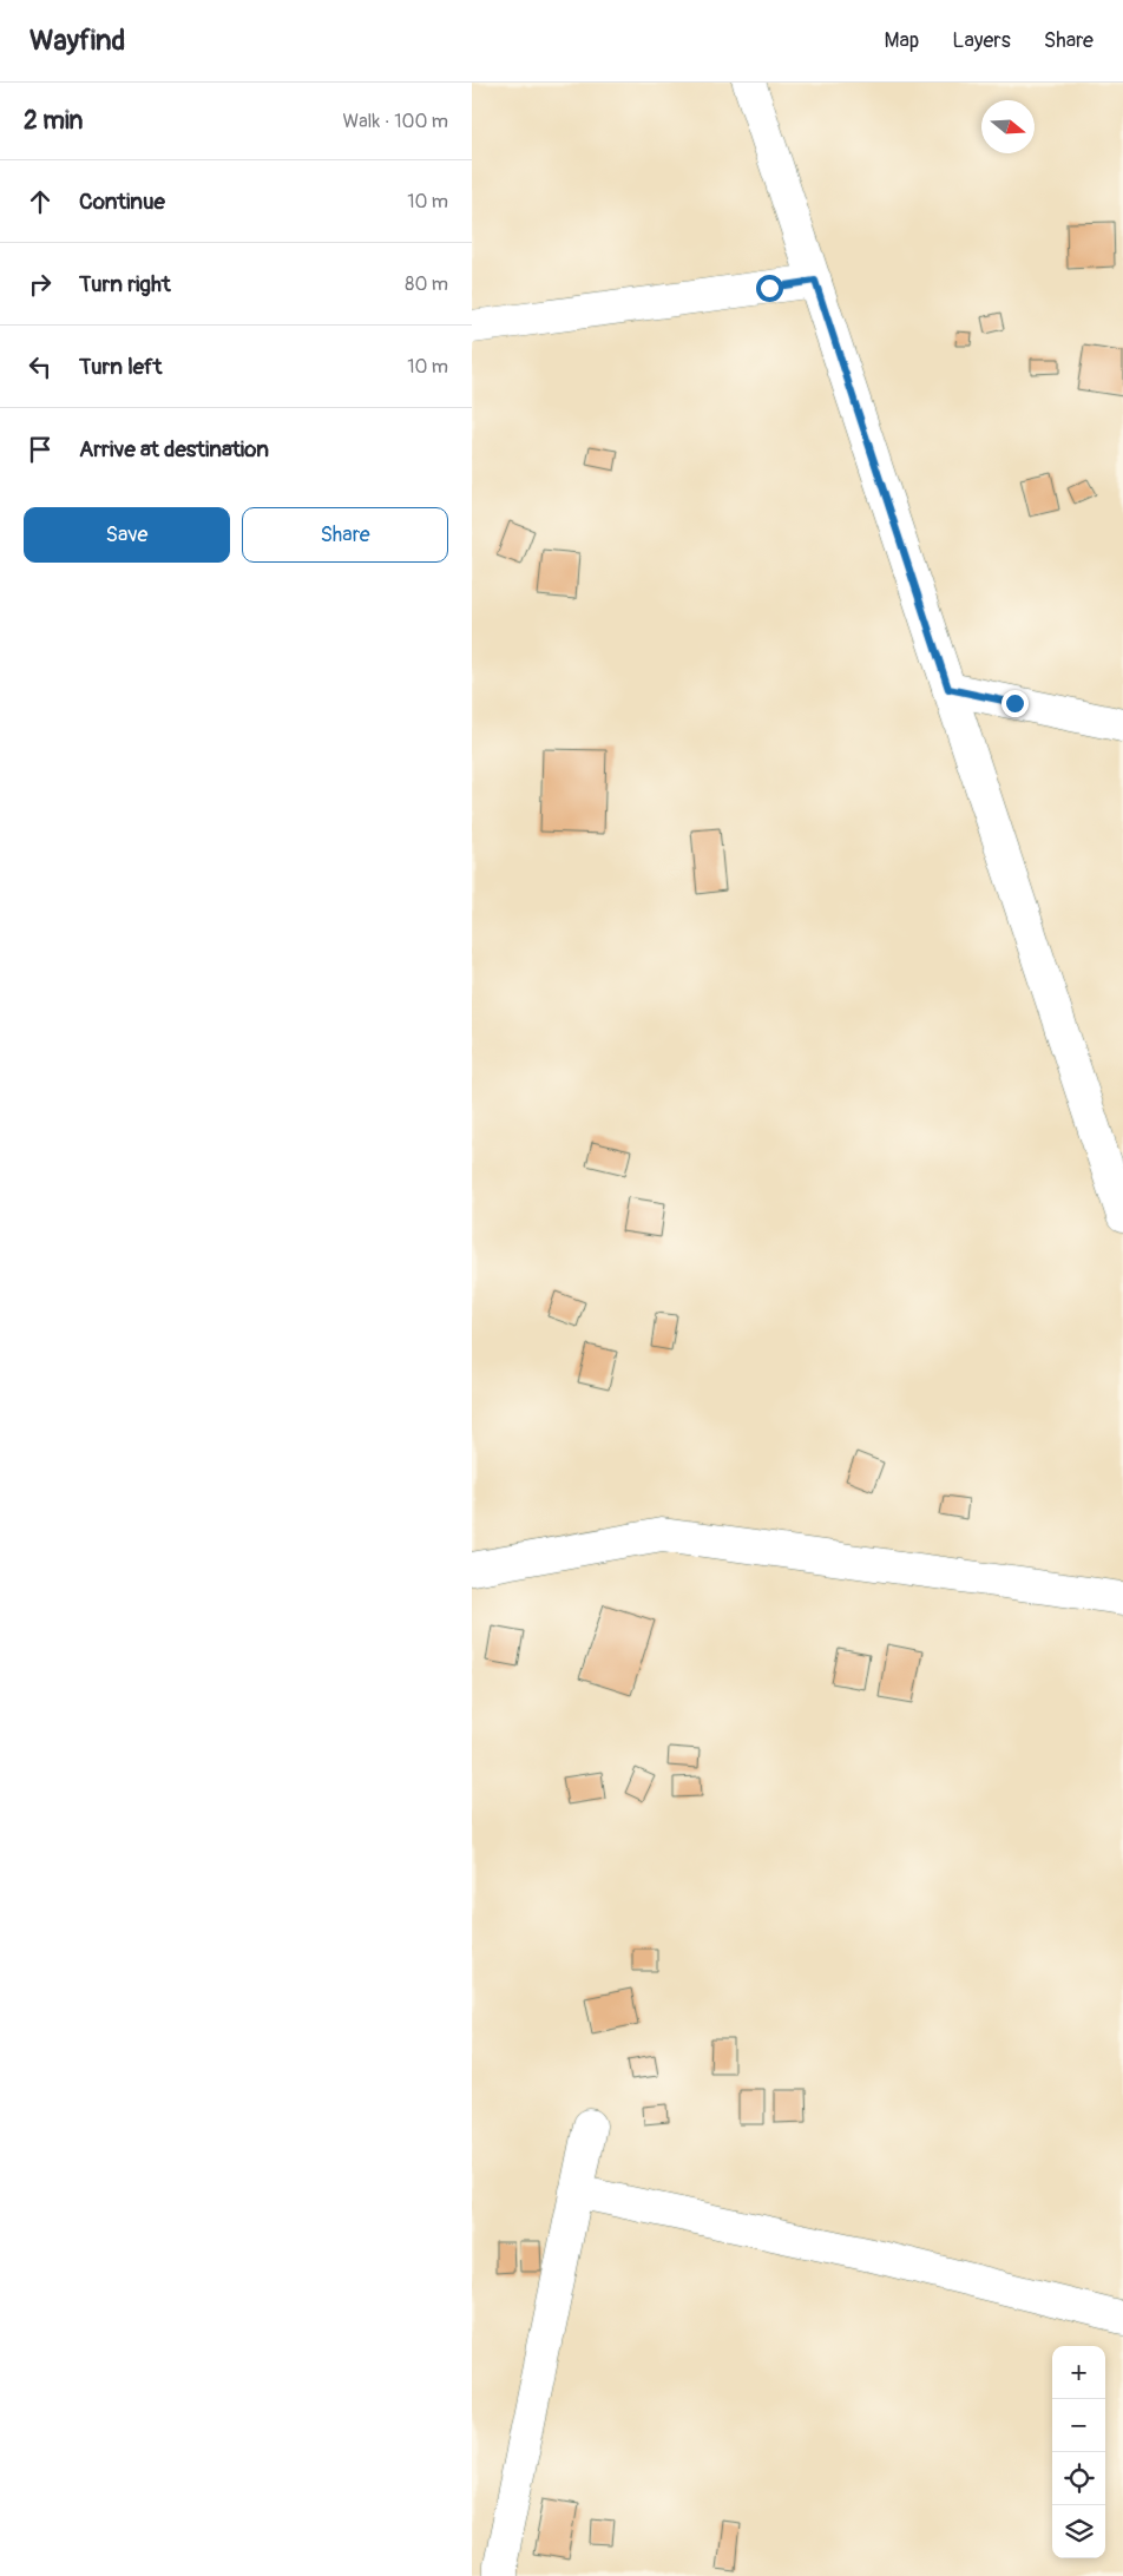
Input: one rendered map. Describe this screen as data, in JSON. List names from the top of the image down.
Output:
{
  "north": "right",
  "page": {
    "header": "Wayfind",
    "nav": ["Map", "Layers", "Share"],
    "heading": ["2 min", "Walk · 100 m"],
    "list": [
      ["Continue", "10 m"],
      ["Turn right", "80 m"],
      ["Turn left", "10 m"],
      "Arrive at destination"
    ],
    "buttons": ["Save", "Share"],
    "map_buttons": ["+", "−"]
  }
}
